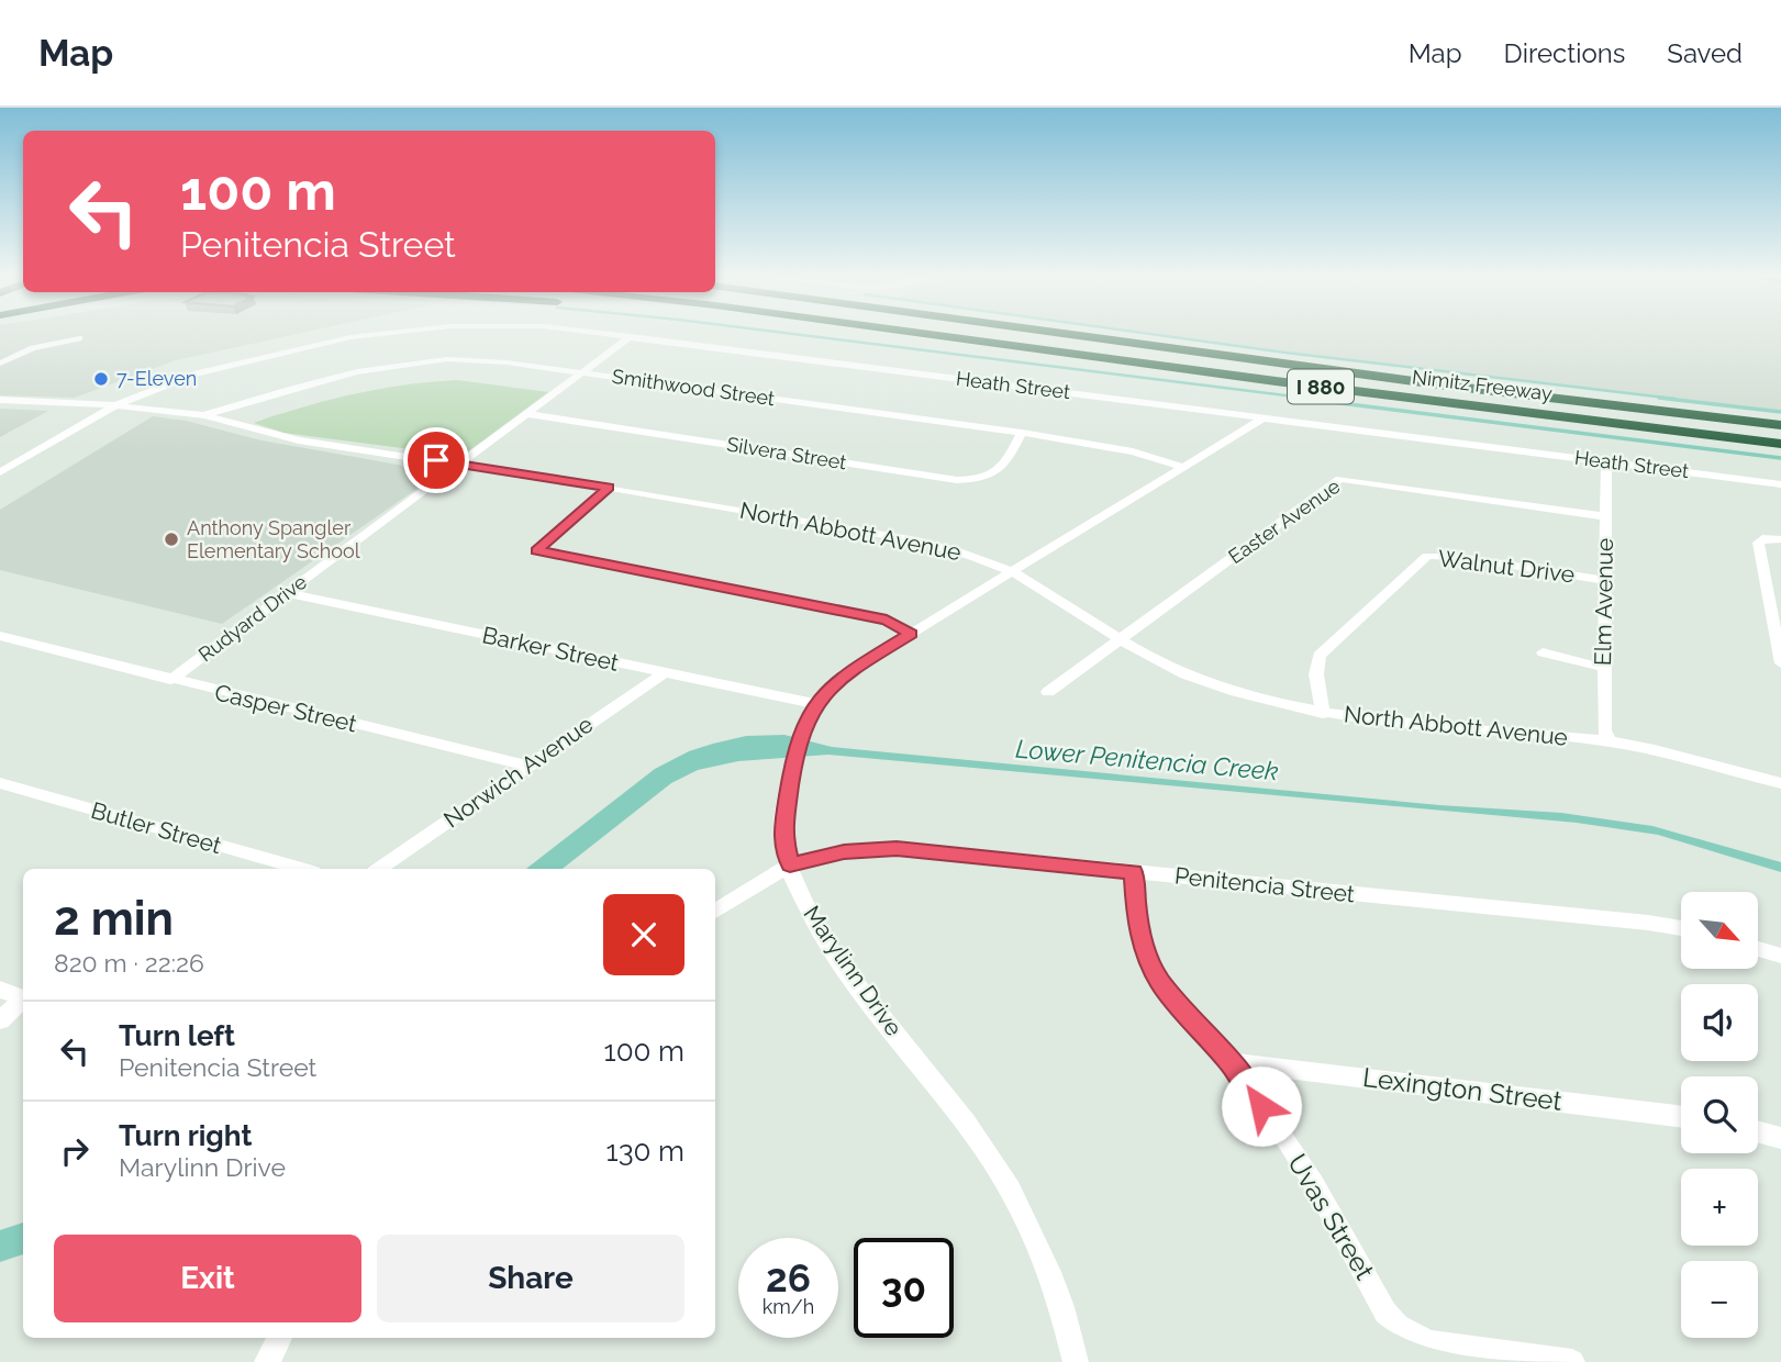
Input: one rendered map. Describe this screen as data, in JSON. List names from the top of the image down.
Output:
{
  "streets": {
    "highway": ["Nimitz Freeway", "I 880"],
    "street": [
      "Heath Street",
      "Smithwood Street",
      "Silvera Street",
      "Easter Avenue",
      "North Abbott Avenue",
      "Walnut Drive",
      "Elm Avenue",
      "Rudyard Drive",
      "Barker Street",
      "Casper Street",
      "Norwich Avenue",
      "Butler Street",
      "Penitencia Street",
      "Marylinn Drive",
      "Lexington Street",
      "Uvas Street"
    ]
  },
  "crossings": [
    ["Heath Street", "North Abbott Avenue"],
    ["Heath Street", "Elm Avenue"],
    ["Heath Street", "Rudyard Drive"],
    ["Heath Street", "Marylinn Drive"],
    ["Smithwood Street", "Silvera Street"],
    ["Smithwood Street", "North Abbott Avenue"],
    ["Smithwood Street", "Rudyard Drive"],
    ["Smithwood Street", "Marylinn Drive"],
    ["Silvera Street", "Rudyard Drive"],
    ["Easter Avenue", "North Abbott Avenue"],
    ["Easter Avenue", "Elm Avenue"],
    ["North Abbott Avenue", "Walnut Drive"],
    ["North Abbott Avenue", "Elm Avenue"],
    ["North Abbott Avenue", "Rudyard Drive"],
    ["North Abbott Avenue", "Marylinn Drive"],
    ["Walnut Drive", "Elm Avenue"],
    ["Rudyard Drive", "Barker Street"],
    ["Rudyard Drive", "Casper Street"],
    ["Barker Street", "Norwich Avenue"],
    ["Barker Street", "Marylinn Drive"],
    ["Casper Street", "Norwich Avenue"],
    ["Penitencia Street", "Marylinn Drive"],
    ["Penitencia Street", "Uvas Street"],
    ["Lexington Street", "Uvas Street"]
  ],
  "water": ["Lower Penitencia Creek"],
  "places": ["7-Eleven", "Anthony Spangler Elementary School"],
  "north": "bottom right",
  "page": {
    "header": "Map",
    "nav": ["Map", "Directions", "Saved"],
    "turn": ["100 m", "Penitencia Street"],
    "heading": ["2 min", "820 m · 22:26"],
    "map_buttons": ["+", "−"],
    "list": [
      {
        "name": "Turn left",
        "note": "Penitencia Street",
        "value": "100 m"
      },
      {
        "name": "Turn right",
        "note": "Marylinn Drive",
        "value": "130 m"
      }
    ],
    "buttons": ["Exit", "Share"],
    "speed": "26 km/h",
    "limit": "30"
  }
}
